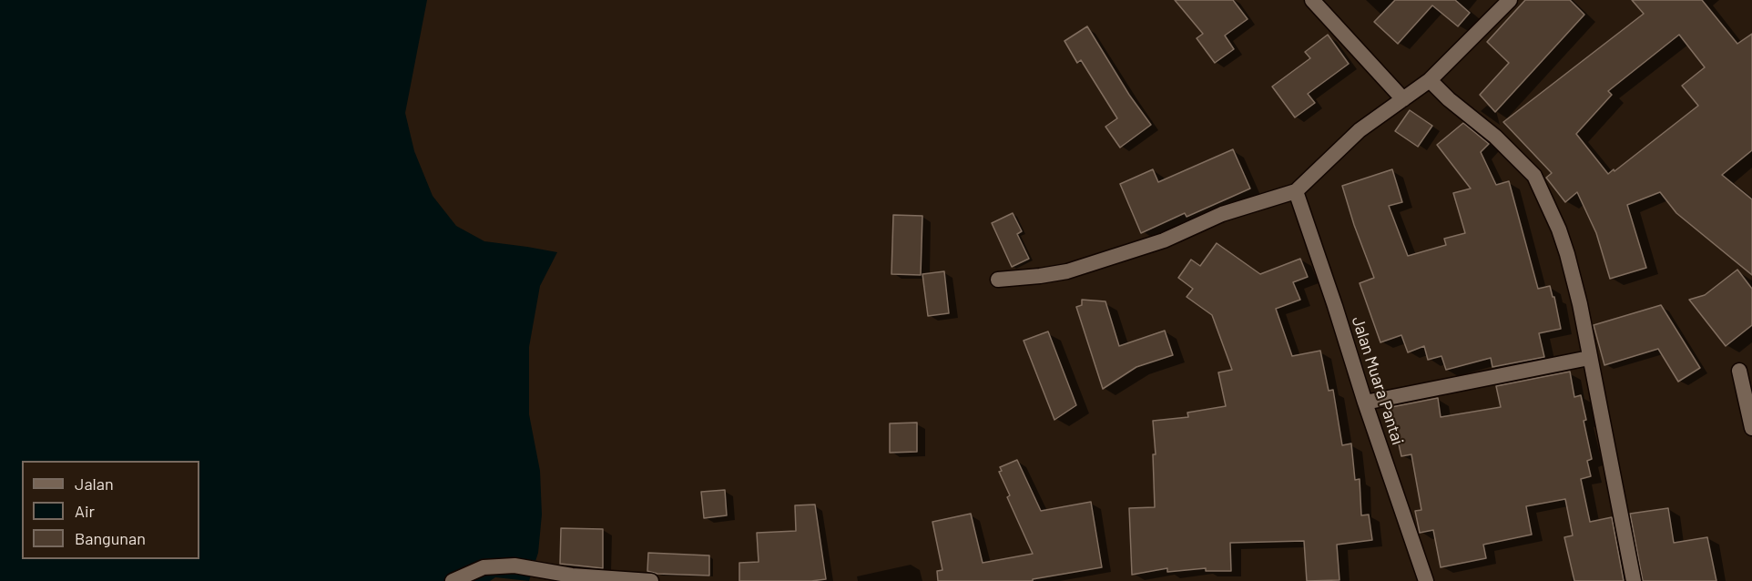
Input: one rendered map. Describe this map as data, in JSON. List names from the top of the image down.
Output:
{
  "streets": {
    "street": ["Jalan Muara Pantai"]
  },
  "legend": ["Jalan", "Air", "Bangunan"]
}
